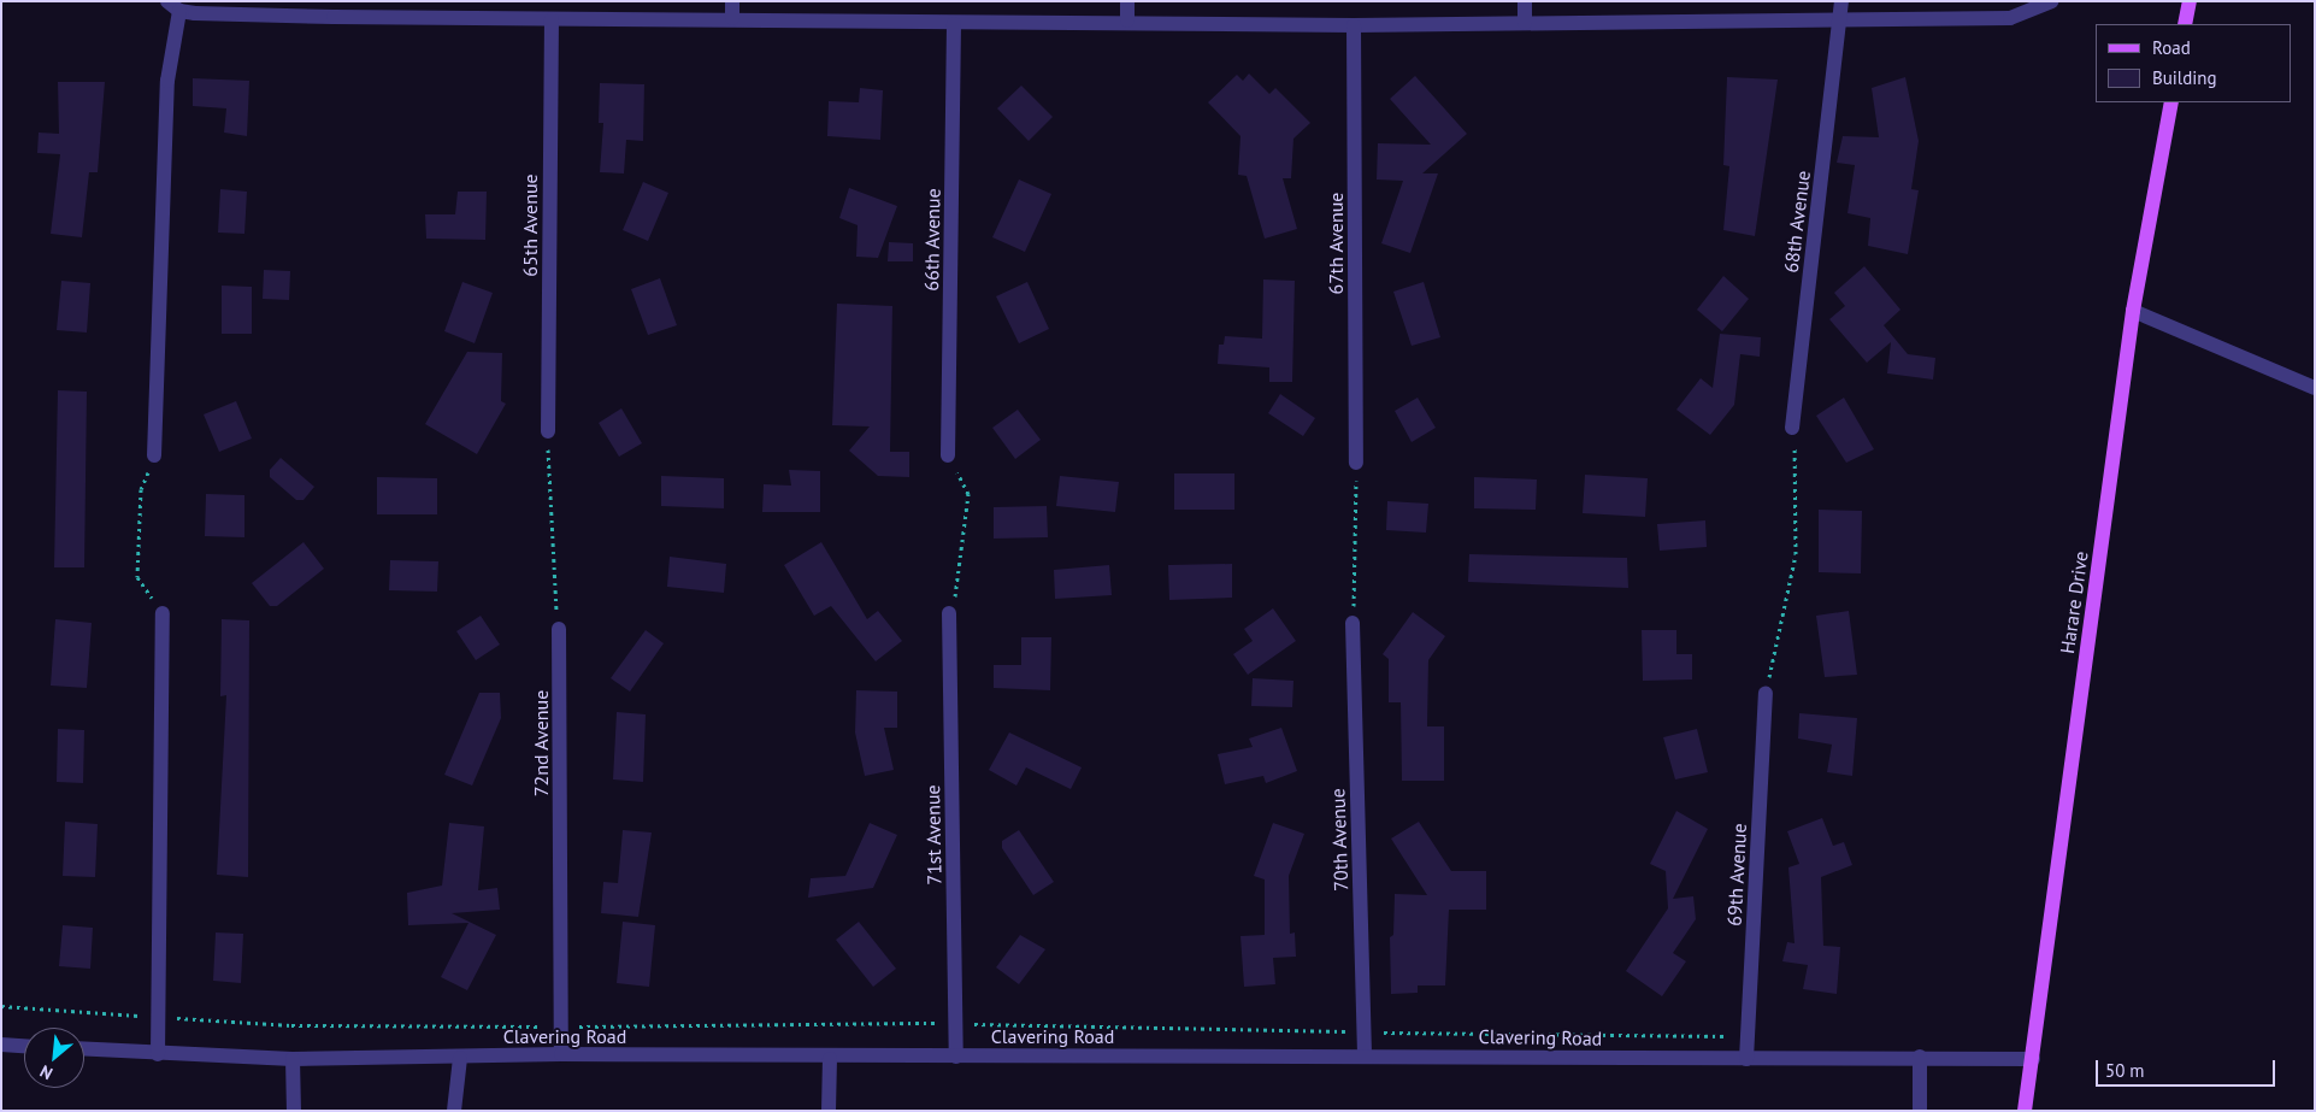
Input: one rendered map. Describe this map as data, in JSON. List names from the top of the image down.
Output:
{
  "streets": {
    "main road": ["Harare Drive"],
    "street": [
      "68th Avenue",
      "65th Avenue",
      "66th Avenue",
      "67th Avenue",
      "72nd Avenue",
      "71st Avenue",
      "70th Avenue",
      "69th Avenue",
      "Clavering Road"
    ]
  },
  "crossings": [
    ["Harare Drive", "Clavering Road"],
    ["72nd Avenue", "Clavering Road"],
    ["71st Avenue", "Clavering Road"],
    ["70th Avenue", "Clavering Road"],
    ["69th Avenue", "Clavering Road"]
  ],
  "legend": ["Road", "Building"],
  "scale_bar": "50 m",
  "north": "bottom left"
}
